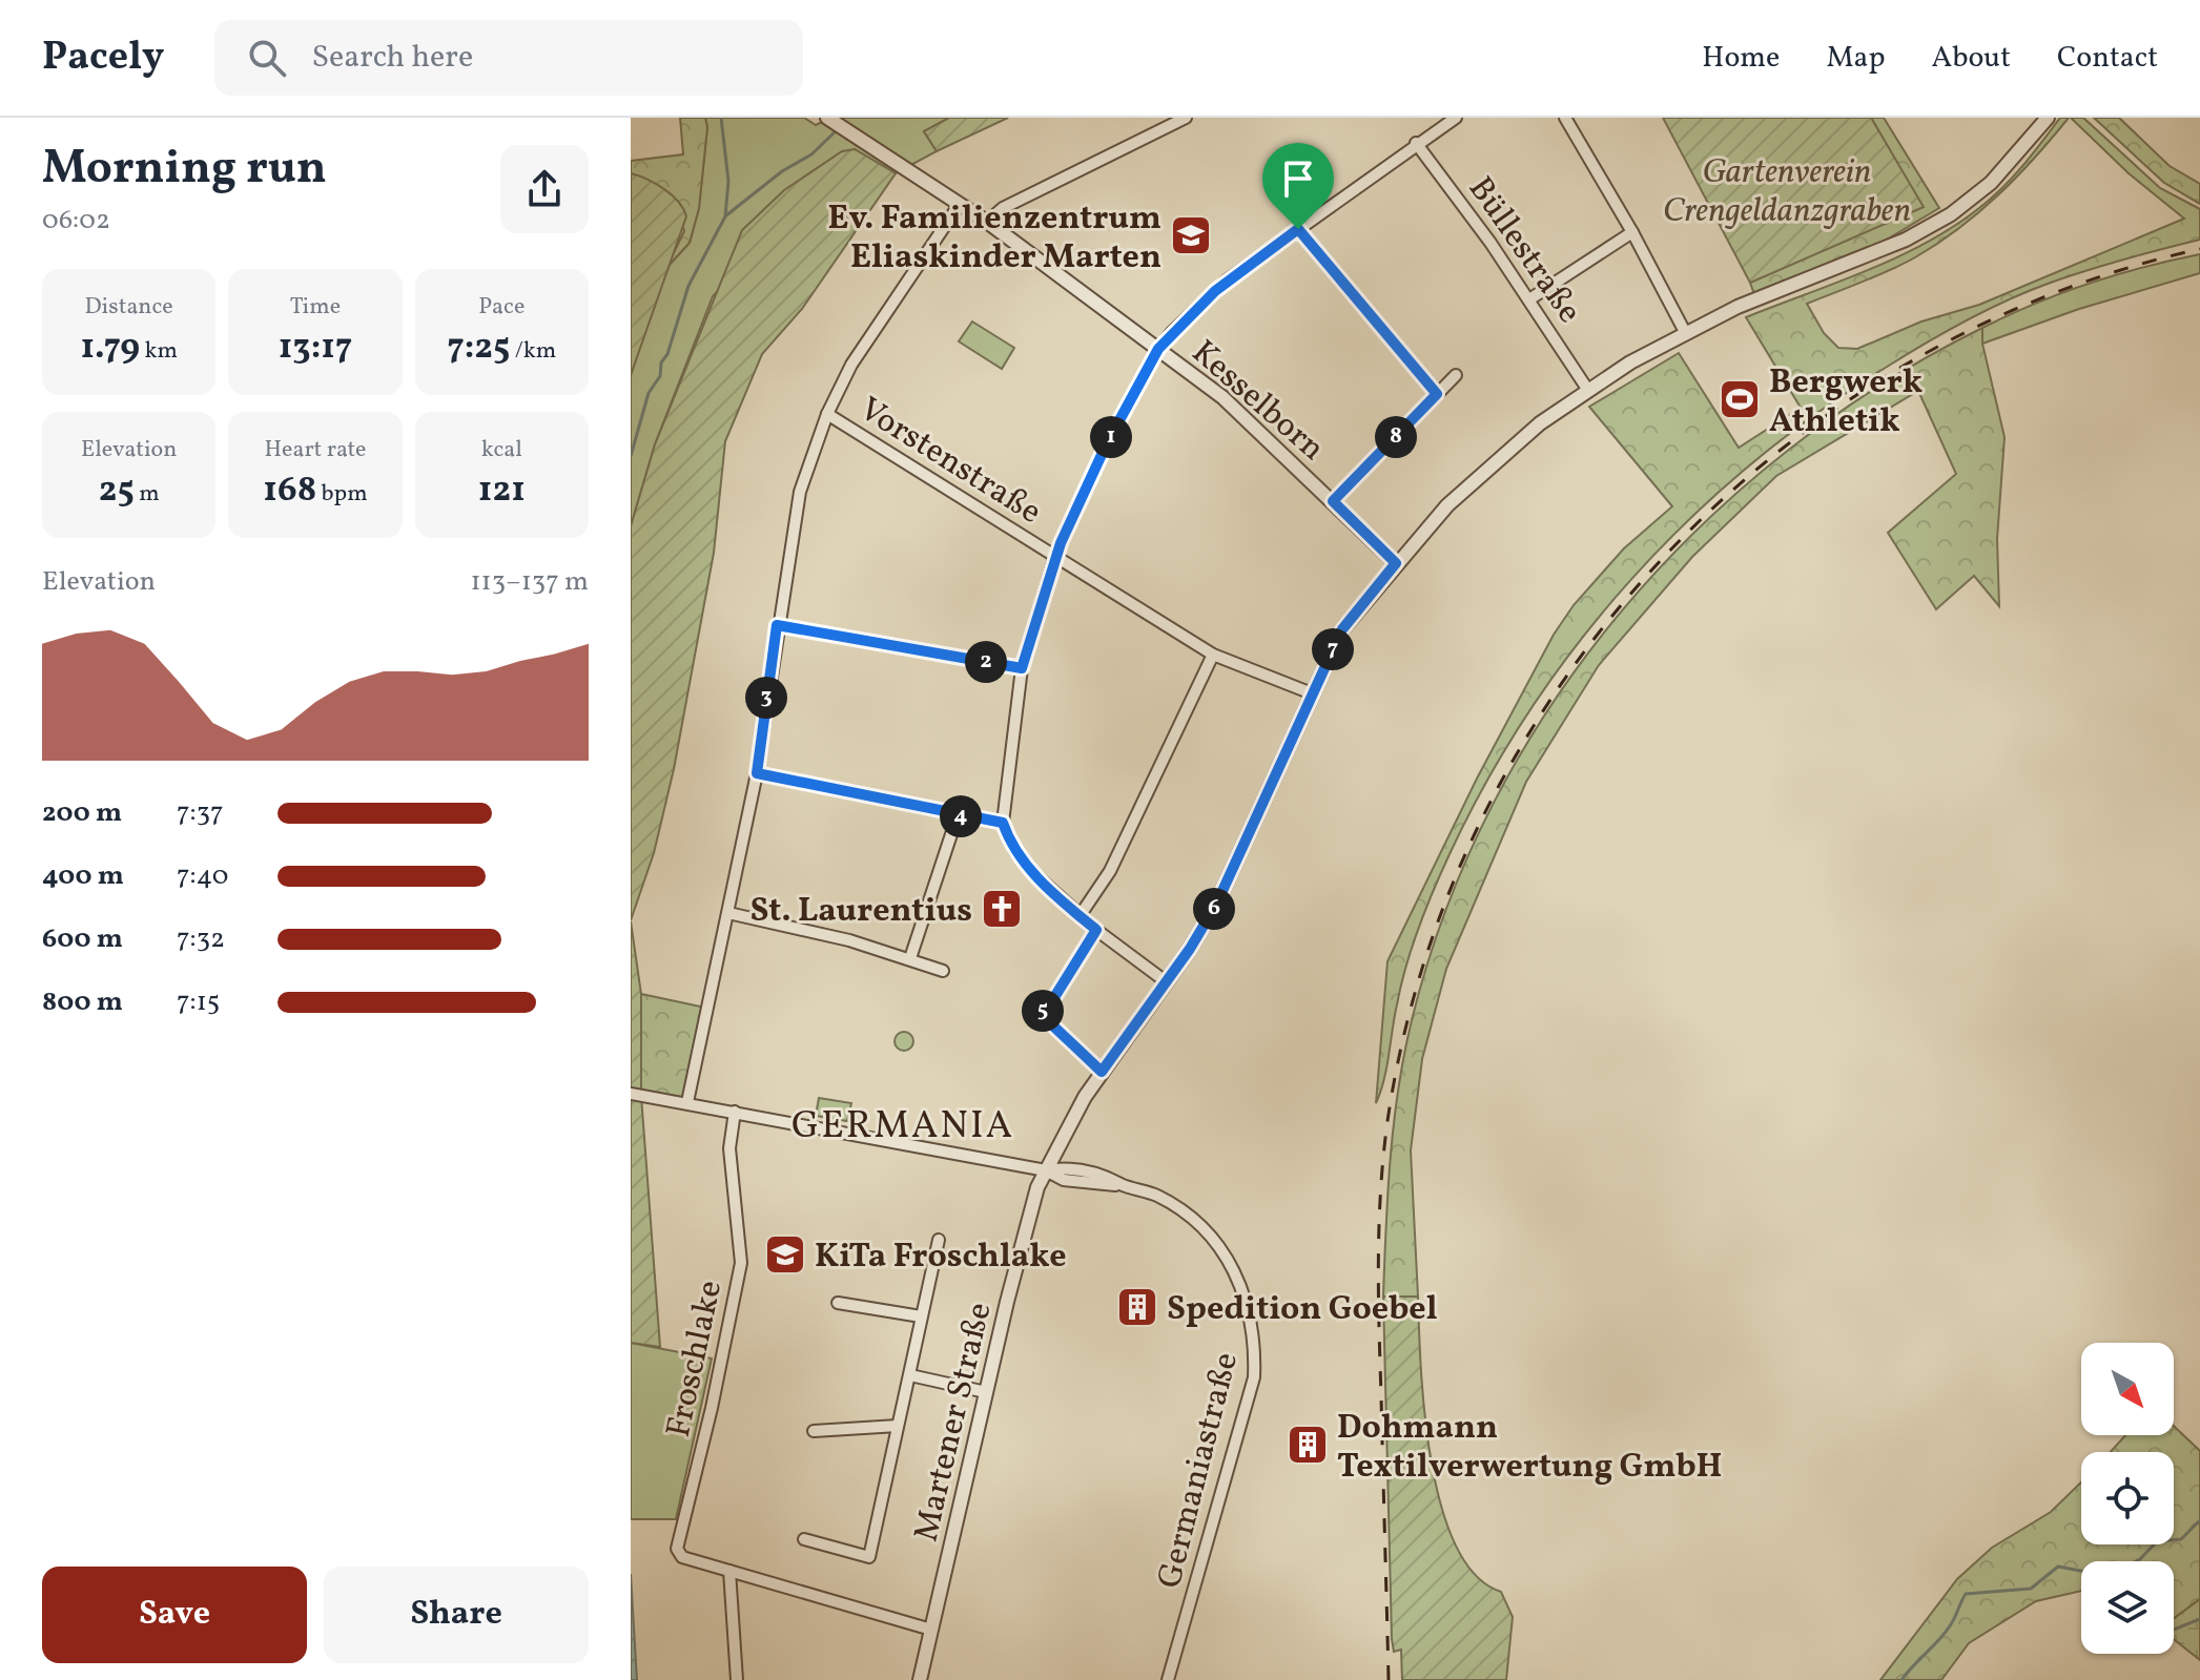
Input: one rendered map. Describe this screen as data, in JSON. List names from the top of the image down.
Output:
{
  "streets": {
    "street": [
      "Büllestraße",
      "Kesselborn",
      "Vorstenstraße",
      "Froschlake",
      "Martener Straße",
      "Germaniastraße"
    ]
  },
  "crossings": [
    ["Büllestraße", "Martener Straße"],
    ["Kesselborn", "Martener Straße"],
    ["Vorstenstraße", "Martener Straße"],
    ["Froschlake", "Martener Straße"],
    ["Froschlake", "Germaniastraße"],
    ["Martener Straße", "Germaniastraße"]
  ],
  "districts": ["GERMANIA"],
  "parks": ["Gartenverein Crengeldanzgraben"],
  "places": {
    "school or university": ["Ev. Familienzentrum Eliaskinder Marten", "KiTa Froschlake"],
    "sports": ["Bergwerk Athletik"],
    "church": ["St. Laurentius"],
    "building": ["Spedition Goebel", "Dohmann Textilverwertung GmbH"]
  },
  "north": "bottom right",
  "page": {
    "header": "Pacely",
    "search": "Search here",
    "nav": [
      "Home",
      "Map",
      "About",
      "Contact"
    ],
    "heading": ["Morning run", "06:02"],
    "stats": [
      ["Distance", "1.79 km"],
      ["Time", "13:17"],
      ["Pace", "7:25 /km"],
      ["Elevation", "25 m"],
      ["Heart rate", "168 bpm"],
      ["kcal", "121"]
    ],
    "pins": [
      "1",
      "8",
      "7",
      "2",
      "3",
      "4",
      "6",
      "5"
    ],
    "chart": ["Elevation", "113–137 m"],
    "list": [
      {
        "name": "200 m",
        "note": "7:37"
      },
      {
        "name": "400 m",
        "note": "7:40"
      },
      {
        "name": "600 m",
        "note": "7:32"
      },
      {
        "name": "800 m",
        "note": "7:15"
      }
    ],
    "buttons": ["Save", "Share"]
  }
}
